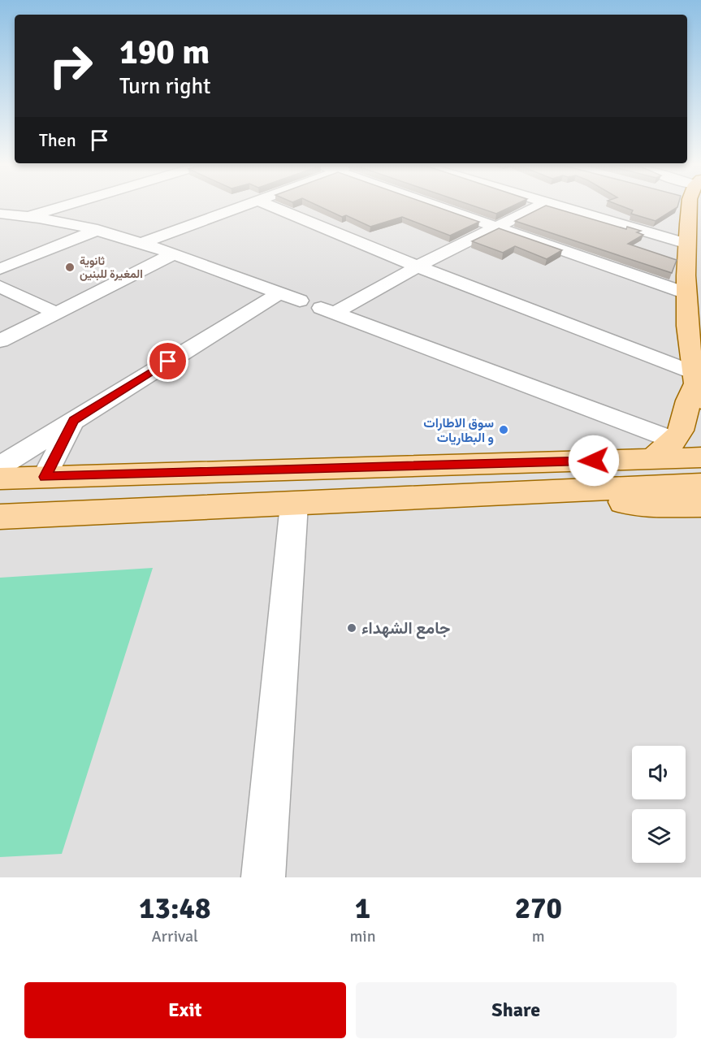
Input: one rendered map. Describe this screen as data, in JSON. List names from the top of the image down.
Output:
{
  "places": ["ثانوية المغيرة للبنين", "سوق الاطارات و البطاريات", "جامع الشهداء"],
  "page": {
    "turn": ["190 m", "Turn right"],
    "then": "Then",
    "eta": [
      "13:48",
      "Arrival",
      "1",
      "min",
      "270",
      "m"
    ],
    "buttons": ["Exit", "Share"]
  }
}
